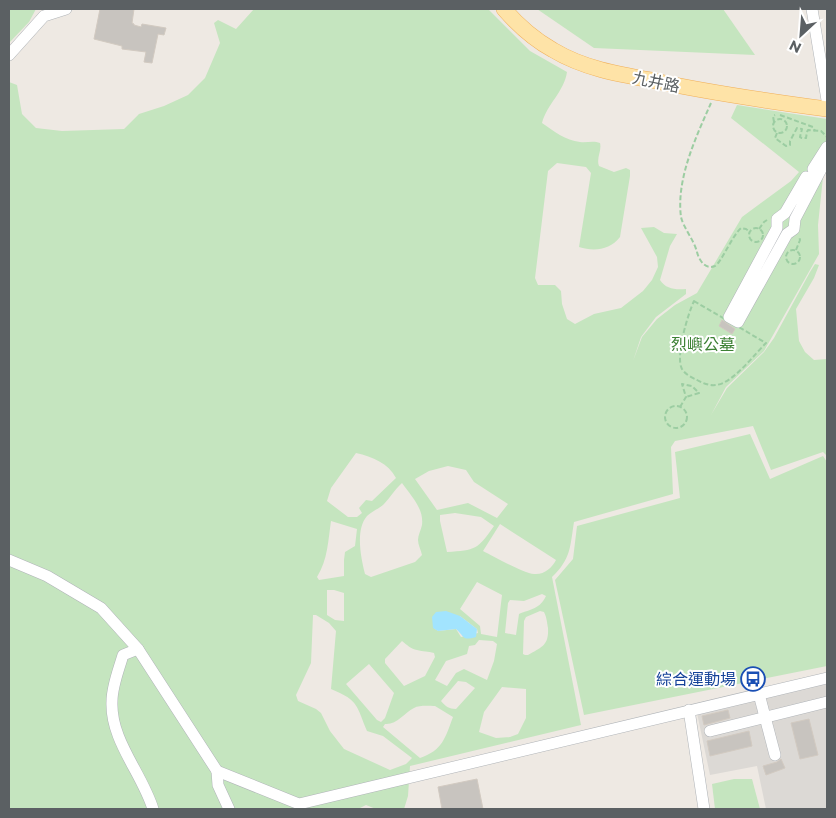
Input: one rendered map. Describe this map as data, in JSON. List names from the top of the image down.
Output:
{
  "streets": {
    "main road": ["九井路"]
  },
  "parks": ["烈嶼公墓"],
  "places": {
    "bus stop": ["綜合運動場"]
  },
  "north": "bottom left"
}
